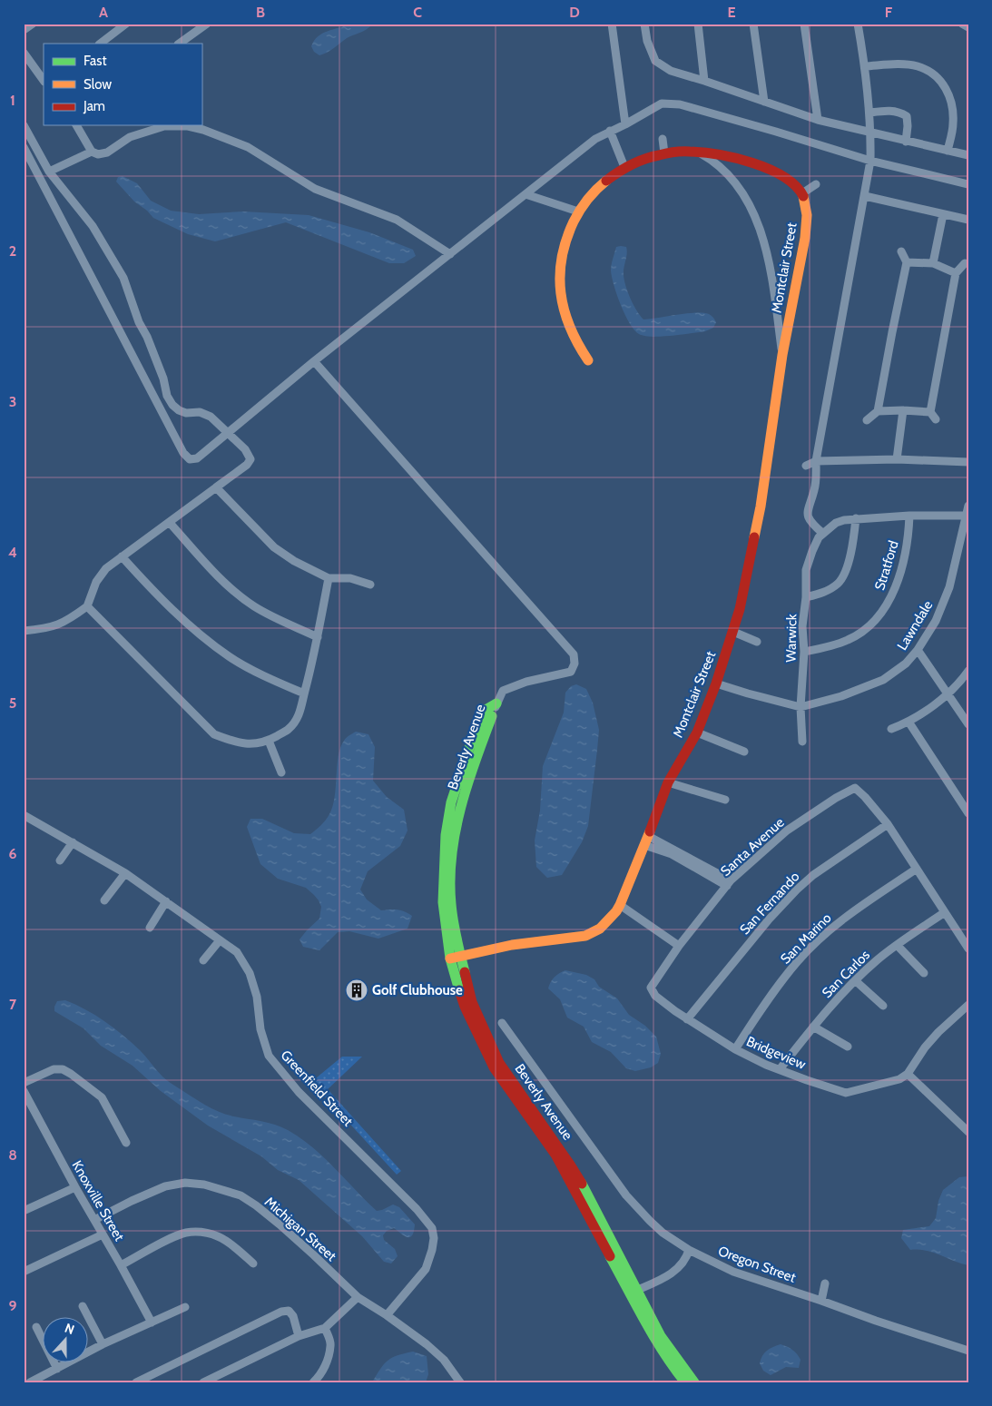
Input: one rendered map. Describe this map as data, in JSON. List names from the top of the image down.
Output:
{
  "streets": {
    "street": [
      "Montclair Street",
      "Stratford",
      "Lawndale",
      "Warwick",
      "Beverly Avenue",
      "Santa Avenue",
      "San Fernando",
      "San Marino",
      "San Carlos",
      "Bridgeview",
      "Greenfield Street",
      "Knoxville Street",
      "Michigan Street",
      "Oregon Street"
    ]
  },
  "crossings": [
    ["Montclair Street", "Beverly Avenue"],
    ["Stratford", "Warwick"],
    ["Lawndale", "Warwick"],
    ["Santa Avenue", "San Fernando"],
    ["Santa Avenue", "Bridgeview"],
    ["San Fernando", "Bridgeview"],
    ["San Marino", "Bridgeview"],
    ["San Carlos", "Bridgeview"],
    ["Greenfield Street", "Michigan Street"],
    ["Knoxville Street", "Michigan Street"]
  ],
  "places": {
    "building": ["Golf Clubhouse"]
  },
  "legend": ["Fast", "Slow", "Jam"],
  "north": "top",
  "grid": {
    "columns": [
      "A",
      "B",
      "C",
      "D",
      "E",
      "F"
    ],
    "rows": [
      "1",
      "2",
      "3",
      "4",
      "5",
      "6",
      "7",
      "8",
      "9"
    ]
  }
}
